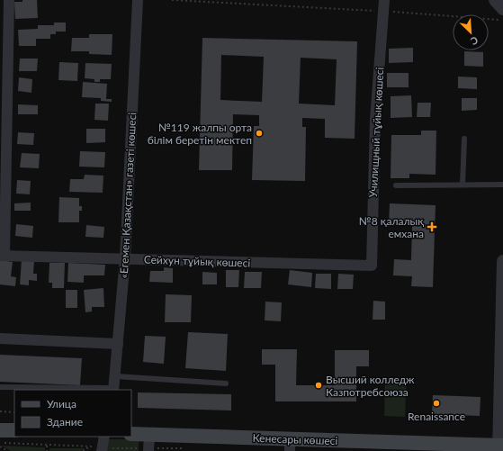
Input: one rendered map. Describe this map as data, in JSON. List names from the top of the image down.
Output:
{
  "streets": {
    "main road": ["Кенесары көшесі"],
    "street": ["Училищный тұйық көшесі", "«Егемен Қазақстан» газеті көшесі", "Сейхун тұйық көшесі"]
  },
  "crossings": [
    ["Училищный тұйық көшесі", "Сейхун тұйық көшесі"],
    ["«Егемен Қазақстан» газеті көшесі", "Сейхун тұйық көшесі"]
  ],
  "places": {
    "other": ["№119 жалпы орта білім беретін мектеп", "Высший колледж Казпотребсоюза", "Renaissance"],
    "health": ["№8 қалалық емхана"]
  },
  "legend": ["Улица", "Здание"],
  "north": "bottom right"
}
